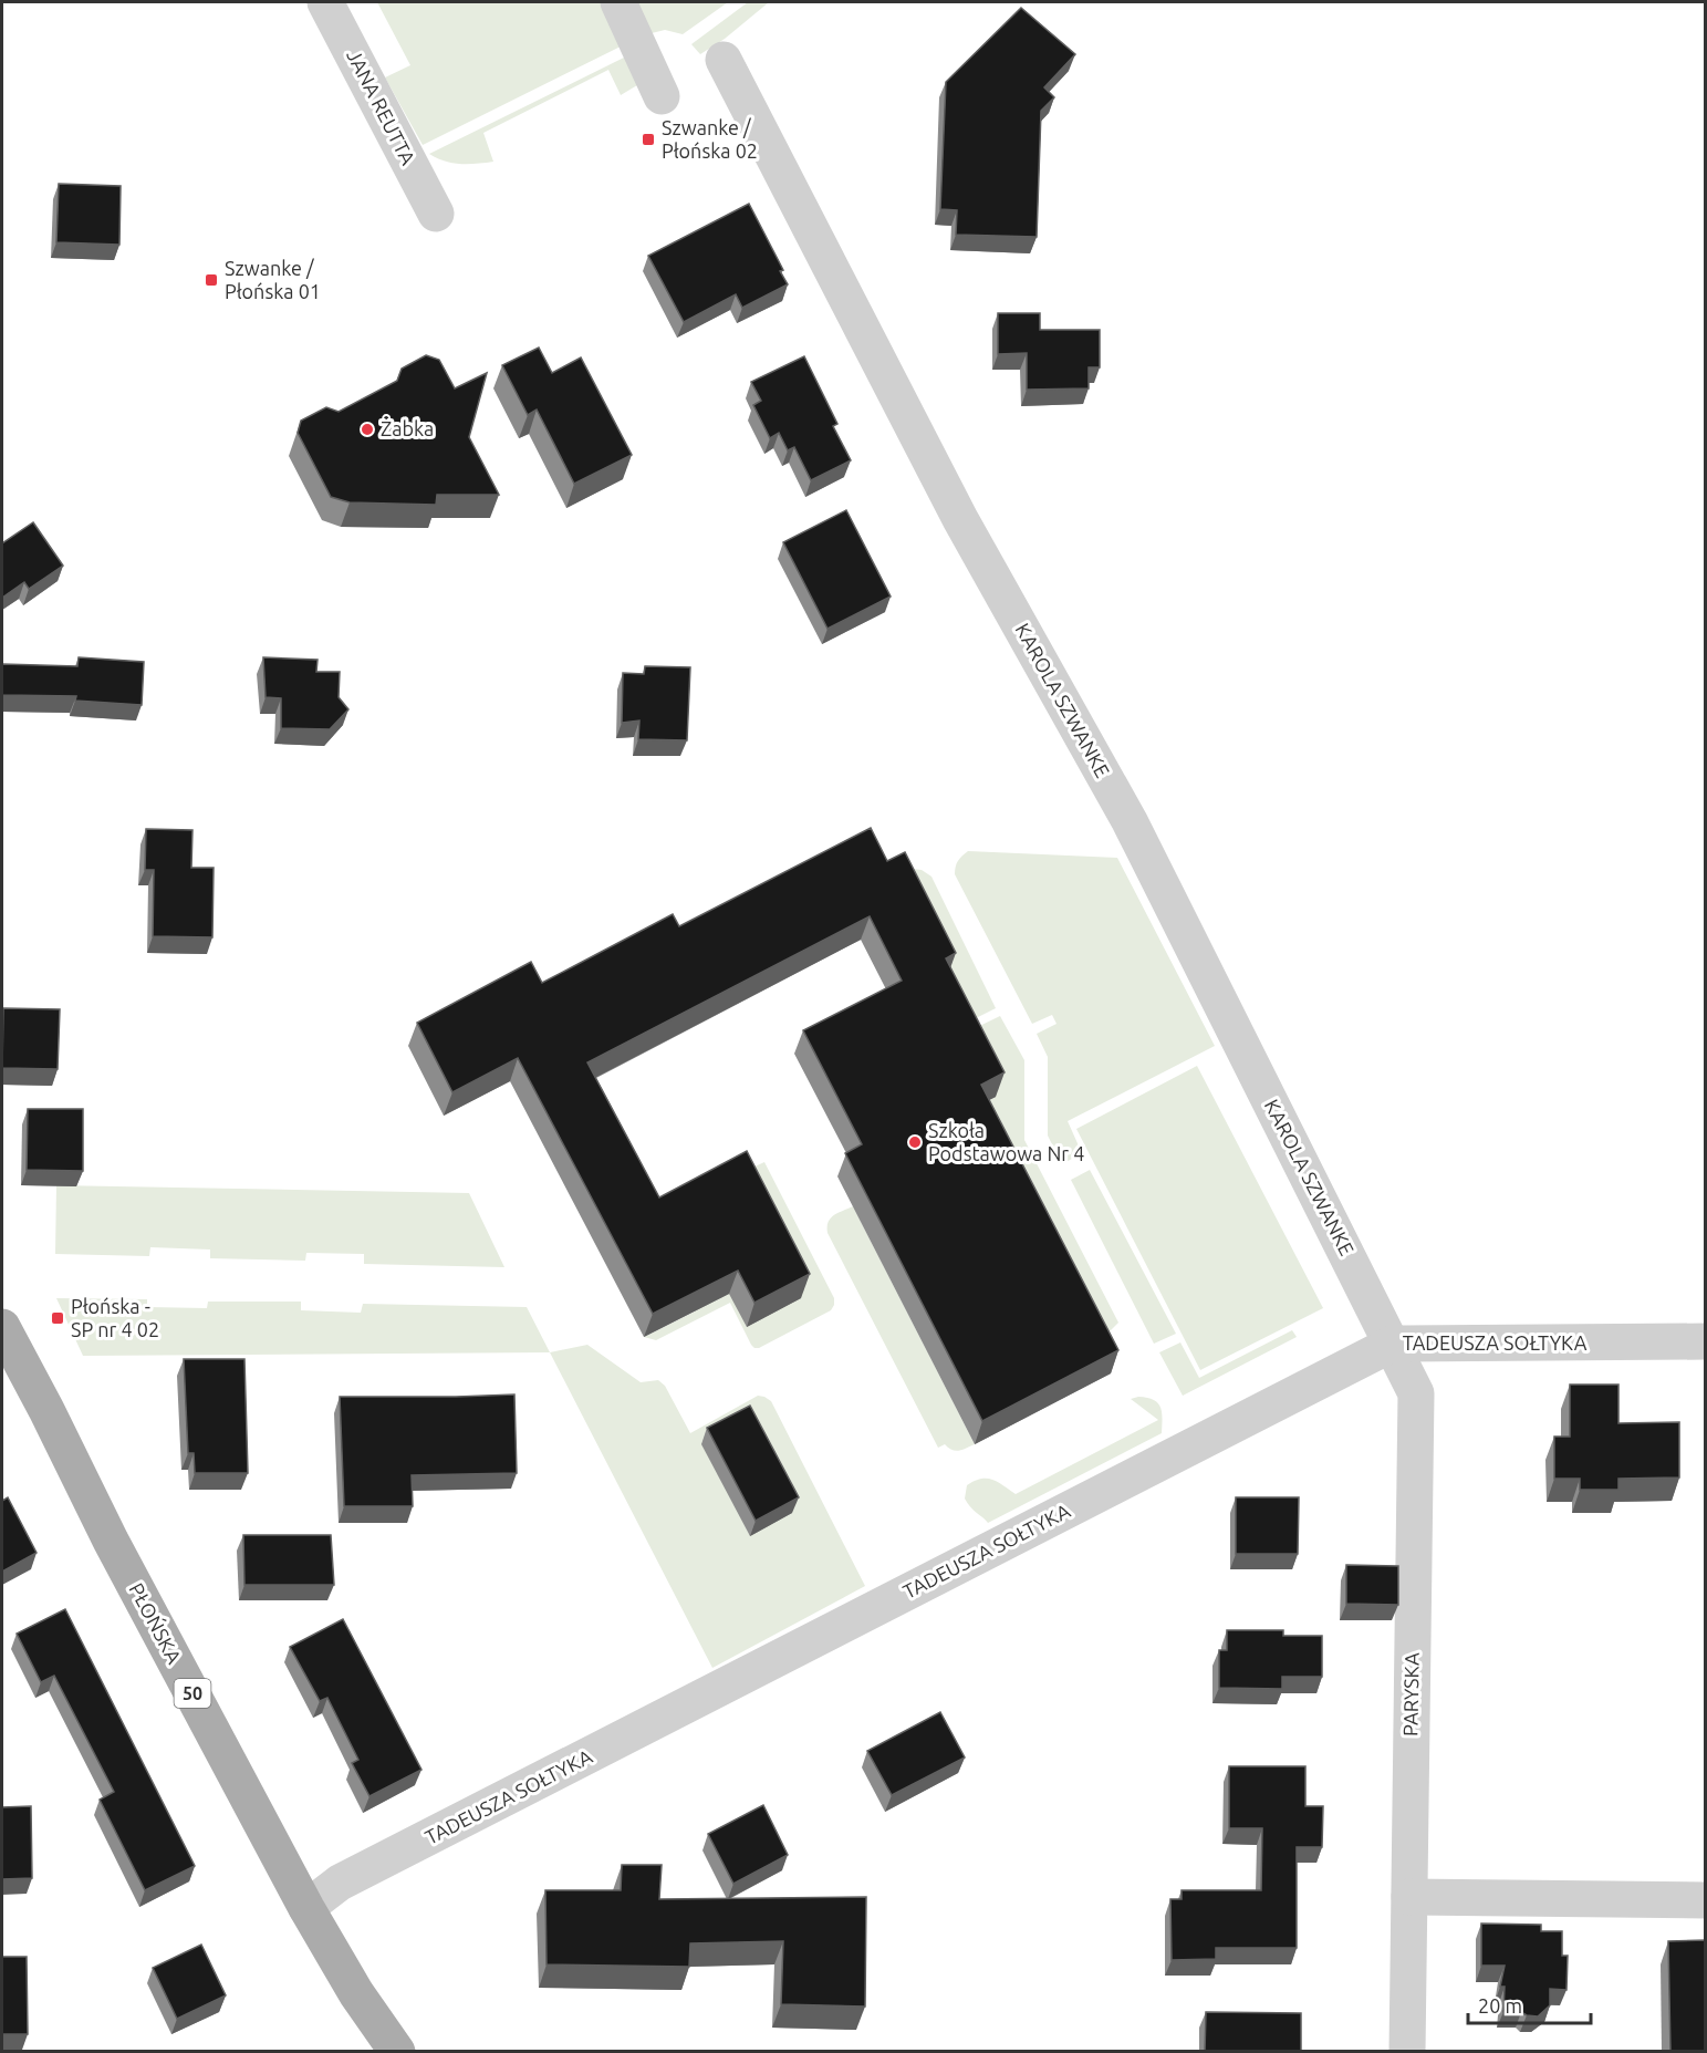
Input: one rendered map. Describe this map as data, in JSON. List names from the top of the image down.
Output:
{
  "streets": {
    "main road": ["PŁOŃSKA", "50"],
    "street": [
      "JANA REUTTA",
      "KAROLA SZWANKE",
      "TADEUSZA SOŁTYKA",
      "PARYSKA"
    ]
  },
  "crossings": [
    ["KAROLA SZWANKE", "TADEUSZA SOŁTYKA"],
    ["KAROLA SZWANKE", "PARYSKA"],
    ["TADEUSZA SOŁTYKA", "PŁOŃSKA"],
    ["TADEUSZA SOŁTYKA", "PARYSKA"]
  ],
  "places": {
    "transit": ["Szwanke / Płońska 02", "Szwanke / Płońska 01", "Płońska - SP nr 4 02"],
    "other": ["Żabka", "Szkoła Podstawowa Nr 4"]
  },
  "scale_bar": "20 m"
}
